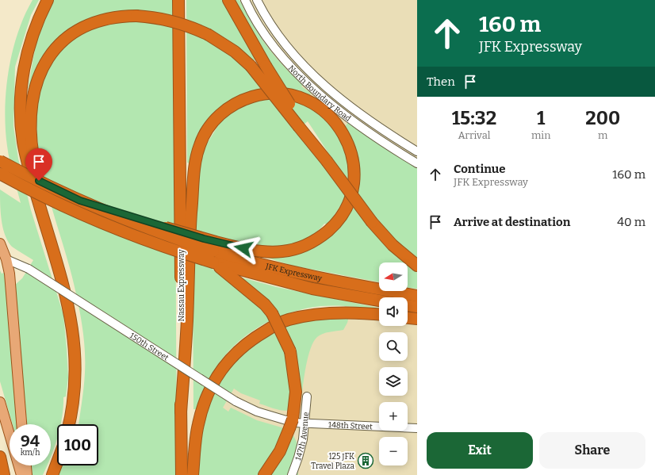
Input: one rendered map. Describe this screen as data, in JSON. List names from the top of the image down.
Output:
{
  "streets": {
    "highway": ["JFK Expressway", "Nassau Expressway"],
    "street": [
      "North Boundary Road",
      "150th Street",
      "148th Street",
      "147th Avenue"
    ]
  },
  "crossings": [
    ["150th Street", "148th Street"],
    ["150th Street", "147th Avenue"],
    ["148th Street", "147th Avenue"]
  ],
  "places": {
    "building": ["125 JFK Travel Plaza"]
  },
  "north": "left",
  "page": {
    "turn": ["160 m", "JFK Expressway"],
    "then": "Then",
    "eta": [
      "15:32",
      "Arrival",
      "1",
      "min",
      "200",
      "m"
    ],
    "list": [
      {
        "name": "Continue",
        "note": "JFK Expressway",
        "value": "160 m"
      },
      {
        "name": "Arrive at destination",
        "value": "40 m"
      }
    ],
    "map_buttons": ["+", "−"],
    "speed": "94 km/h",
    "limit": "100",
    "buttons": ["Exit", "Share"]
  }
}
